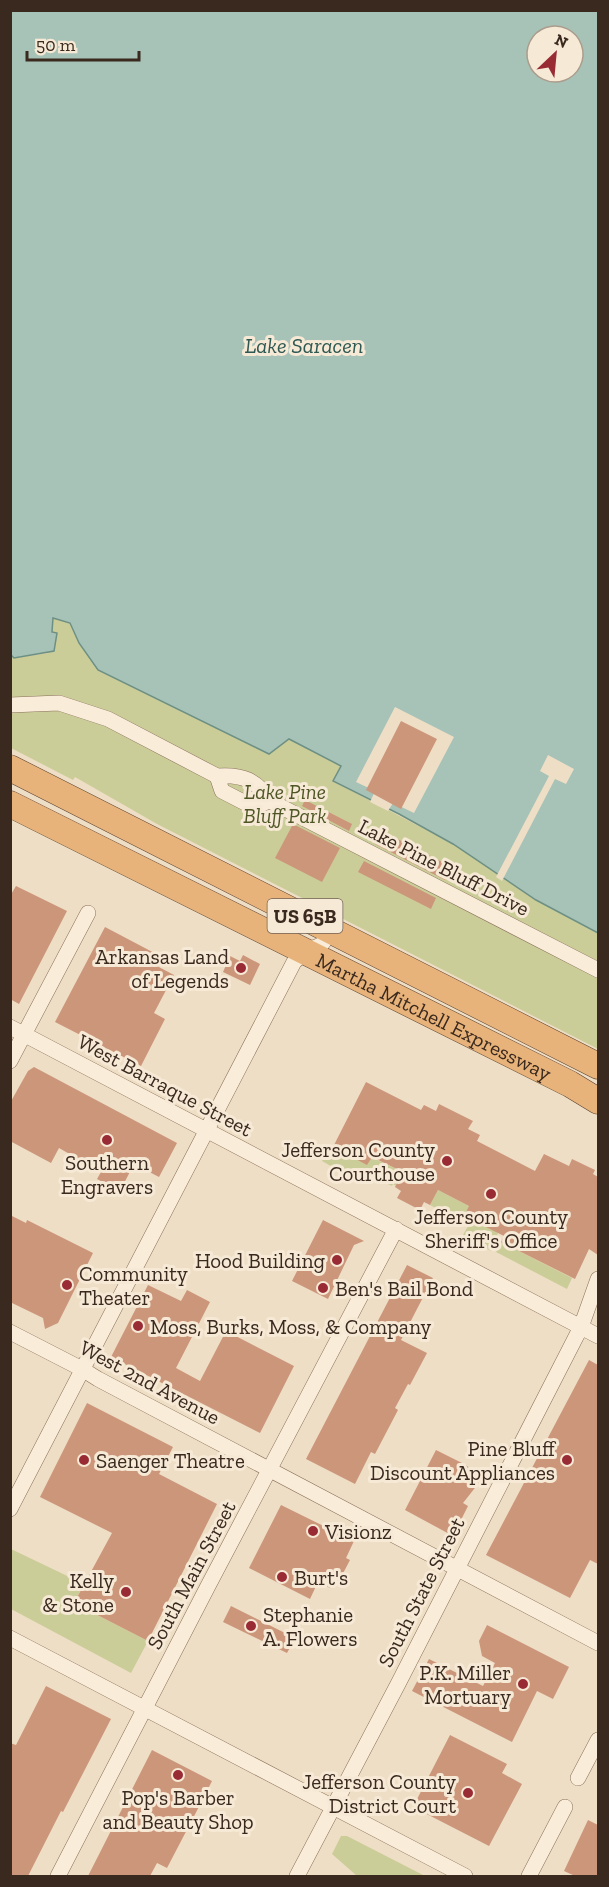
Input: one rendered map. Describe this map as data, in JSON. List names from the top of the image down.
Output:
{
  "streets": {
    "highway": ["US 65B", "Martha Mitchell Expressway"],
    "street": [
      "Lake Pine Bluff Drive",
      "West Barraque Street",
      "West 2nd Avenue",
      "South Main Street",
      "South State Street"
    ]
  },
  "crossings": [
    ["West Barraque Street", "South Main Street"],
    ["West Barraque Street", "South State Street"],
    ["West 2nd Avenue", "South Main Street"],
    ["West 2nd Avenue", "South State Street"]
  ],
  "water": ["Lake Saracen"],
  "parks": ["Lake Pine Bluff Park"],
  "places": [
    "Arkansas Land of Legends",
    "Southern Engravers",
    "Jefferson County Courthouse",
    "Jefferson County Sheriff's Office",
    "Hood Building",
    "Community Theater",
    "Ben's Bail Bond",
    "Moss, Burks, Moss, & Company",
    "Saenger Theatre",
    "Pine Bluff Discount Appliances",
    "Visionz",
    "Burt's",
    "Kelly & Stone",
    "Stephanie A. Flowers",
    "P.K. Miller Mortuary",
    "Pop's Barber and Beauty Shop",
    "Jefferson County District Court"
  ],
  "scale_bar": "50 m",
  "north": "top right"
}
